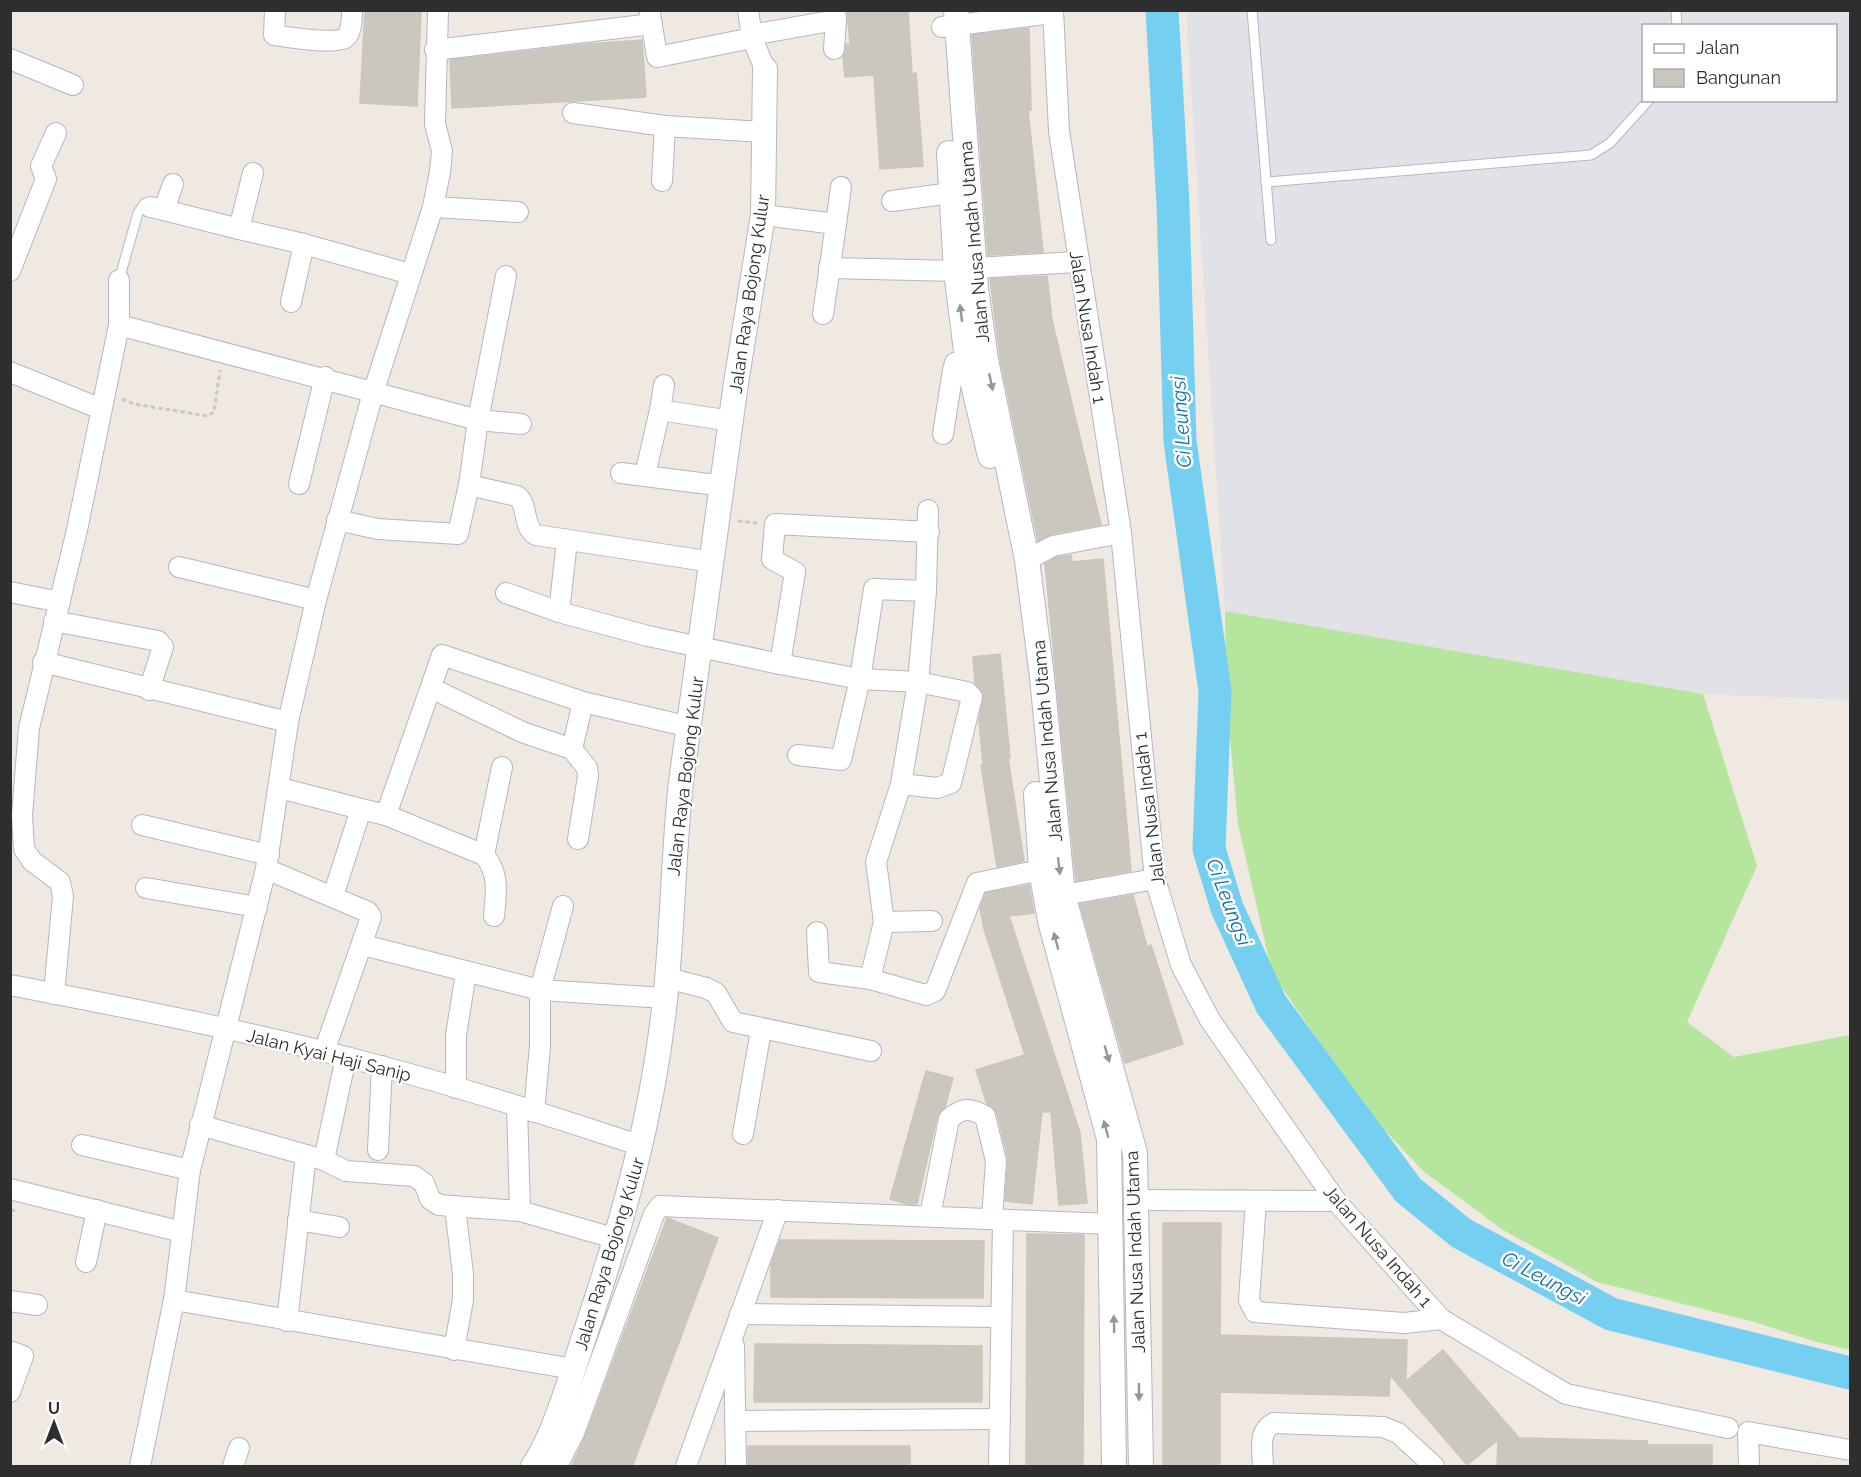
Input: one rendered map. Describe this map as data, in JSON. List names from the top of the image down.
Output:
{
  "streets": {
    "street": [
      "Jalan Nusa Indah Utama",
      "Jalan Raya Bojong Kulur",
      "Jalan Nusa Indah 1",
      "Jalan Kyai Haji Sanip"
    ]
  },
  "crossings": [
    ["Jalan Raya Bojong Kulur", "Jalan Kyai Haji Sanip"]
  ],
  "water": ["Ci Leungsi"],
  "legend": ["Jalan", "Bangunan"],
  "north": "top"
}
